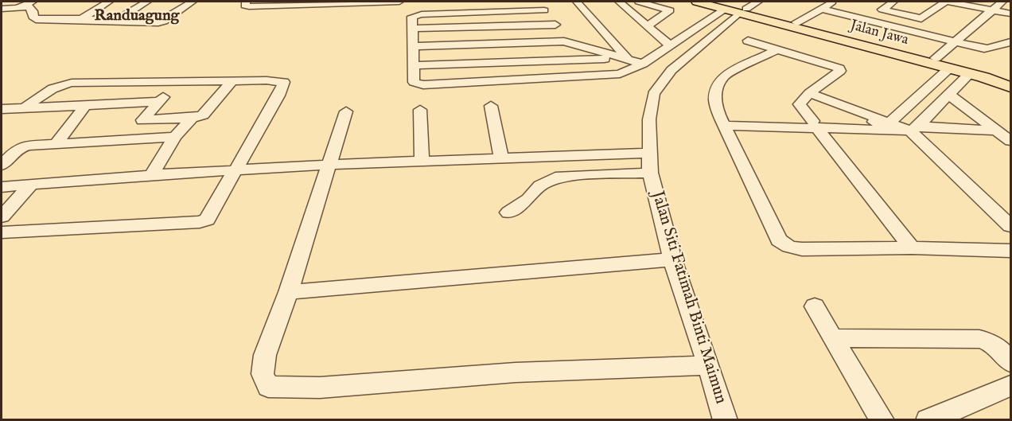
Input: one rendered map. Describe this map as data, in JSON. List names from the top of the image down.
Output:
{
  "streets": {
    "main road": ["Jalan Jawa"],
    "street": ["Jalan Siti Fatimah Binti Maimun"]
  },
  "crossings": [
    ["Jalan Jawa", "Jalan Siti Fatimah Binti Maimun"]
  ],
  "districts": ["Randuagung"]
}
